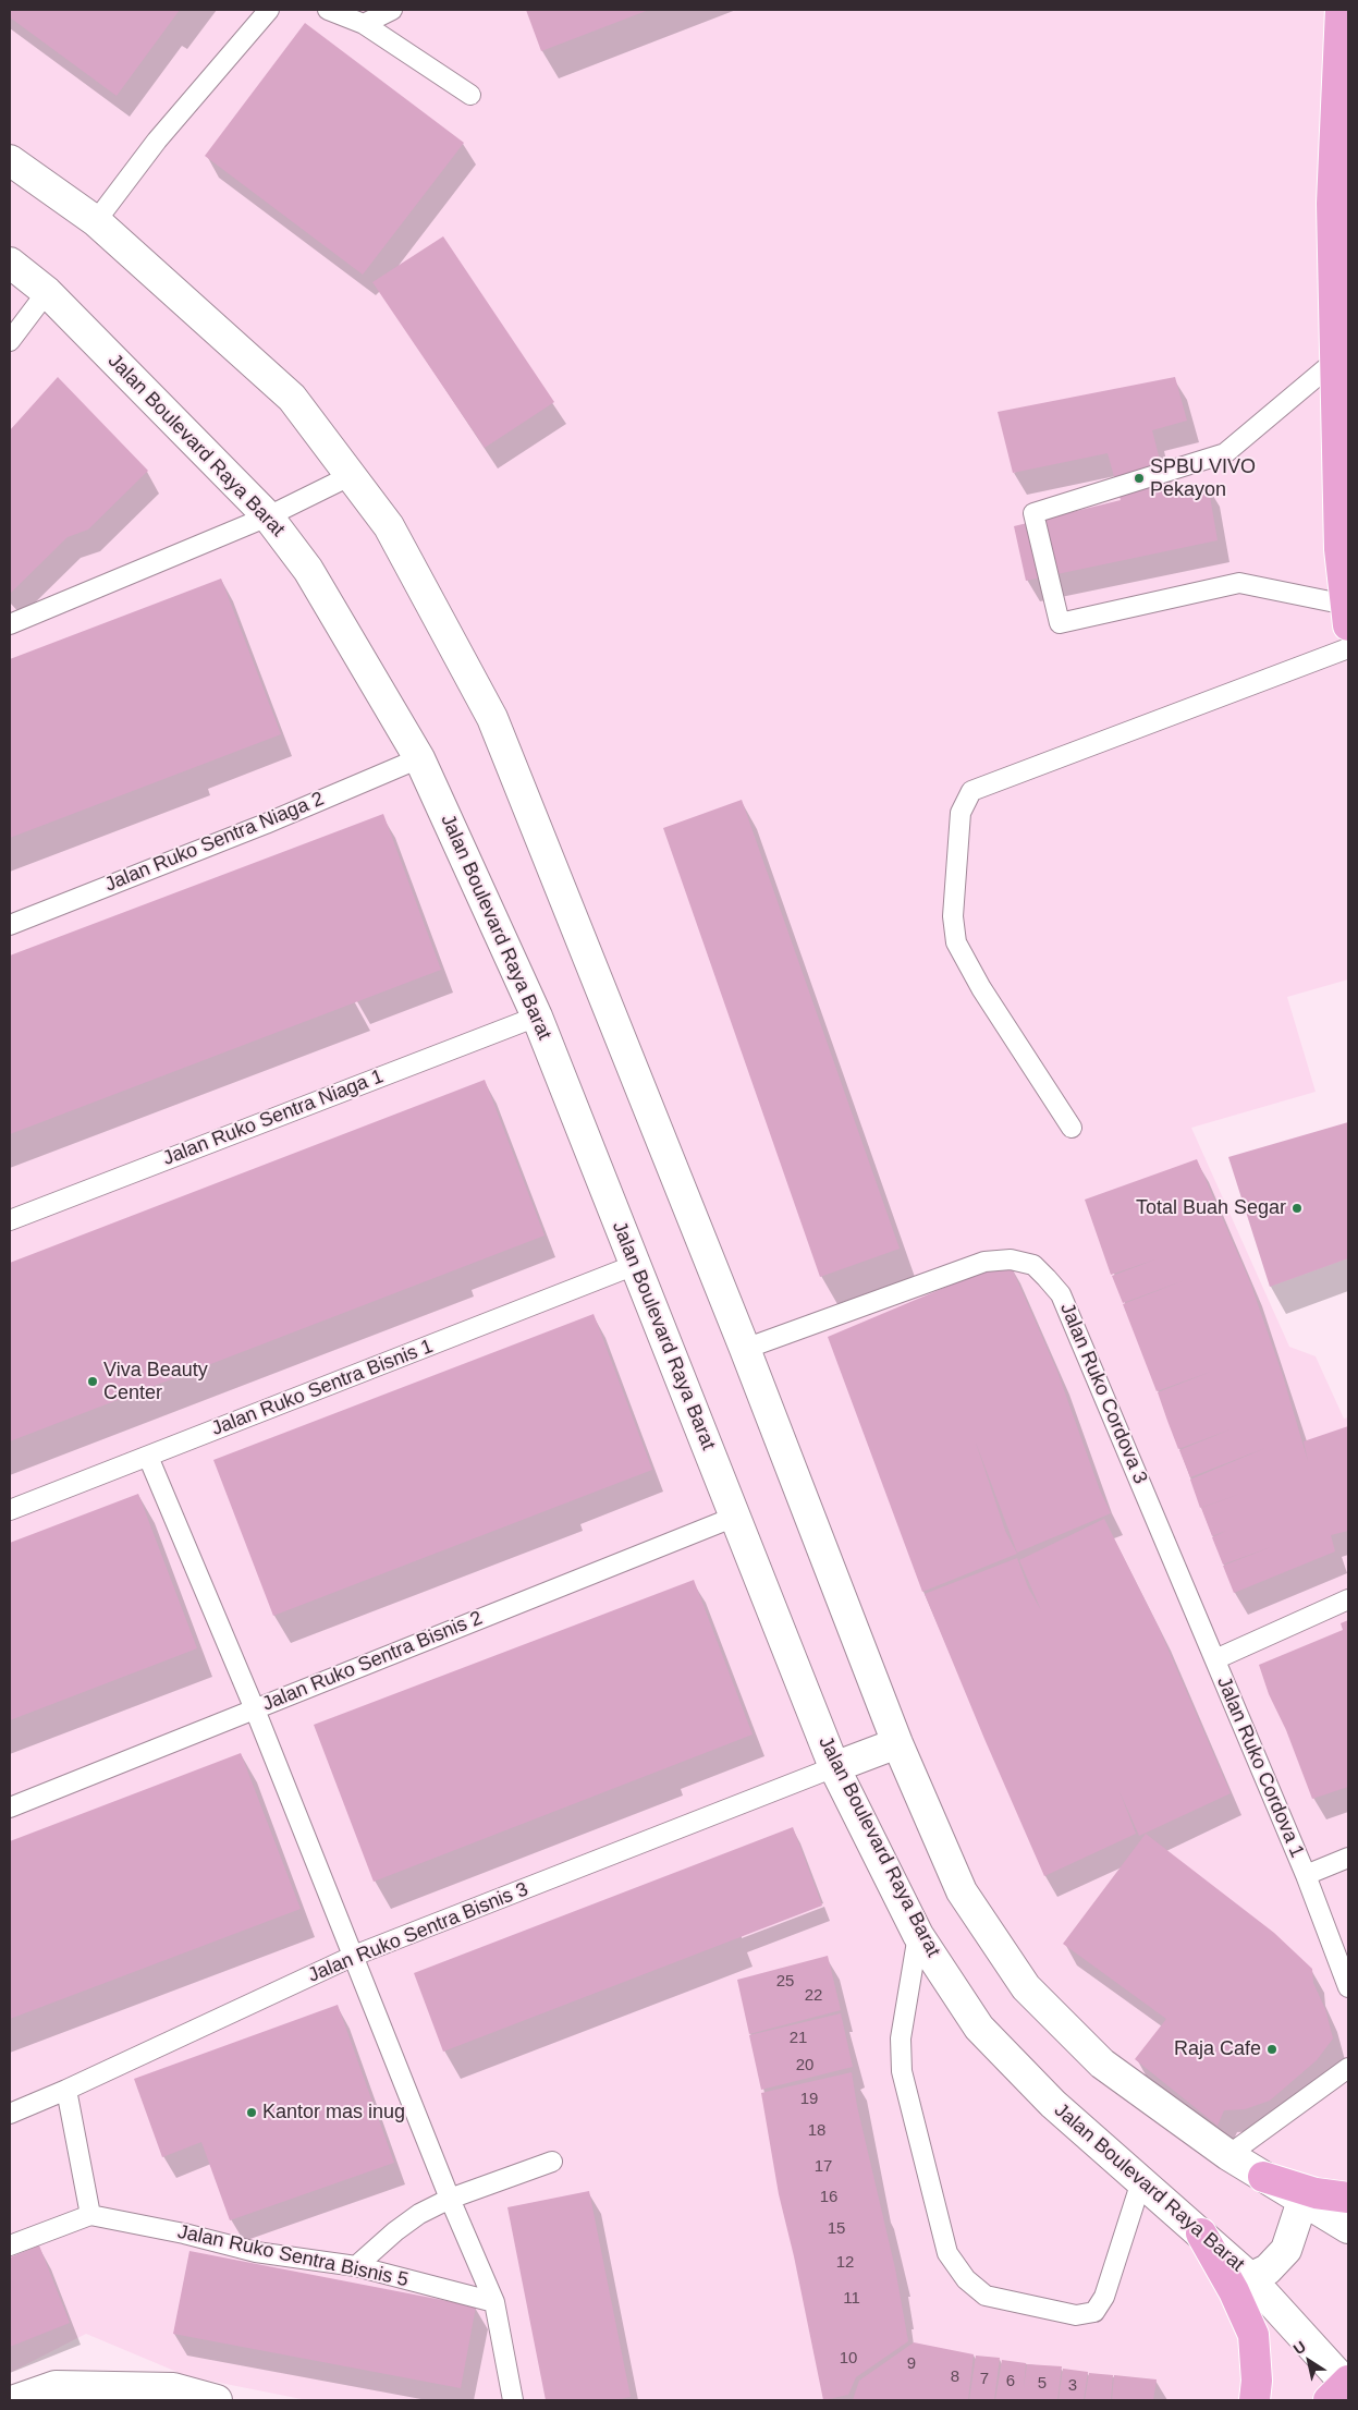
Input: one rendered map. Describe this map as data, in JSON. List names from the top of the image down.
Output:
{
  "streets": {
    "main road": ["Jalan Boulevard Raya Barat"],
    "lane": [
      "Jalan Ruko Sentra Niaga 2",
      "Jalan Ruko Sentra Niaga 1",
      "Jalan Ruko Sentra Bisnis 1",
      "Jalan Ruko Cordova 3",
      "Jalan Ruko Sentra Bisnis 2",
      "Jalan Ruko Cordova 1",
      "Jalan Ruko Sentra Bisnis 3",
      "Jalan Ruko Sentra Bisnis 5"
    ]
  },
  "crossings": [
    ["Jalan Boulevard Raya Barat", "Jalan Ruko Sentra Niaga 2"],
    ["Jalan Boulevard Raya Barat", "Jalan Ruko Sentra Niaga 1"],
    ["Jalan Boulevard Raya Barat", "Jalan Ruko Sentra Bisnis 1"],
    ["Jalan Boulevard Raya Barat", "Jalan Ruko Sentra Bisnis 2"],
    ["Jalan Boulevard Raya Barat", "Jalan Ruko Sentra Bisnis 3"],
    ["Jalan Ruko Cordova 3", "Jalan Ruko Cordova 1"]
  ],
  "places": [
    "SPBU VIVO Pekayon",
    "Total Buah Segar",
    "Viva Beauty Center",
    "Raja Cafe",
    "Kantor mas inug"
  ],
  "house_numbers": [
    "25",
    "22",
    "21",
    "20",
    "19",
    "18",
    "17",
    "16",
    "15",
    "12",
    "11",
    "10",
    "9",
    "8",
    "7",
    "6",
    "5",
    "3"
  ],
  "north": "top left"
}
